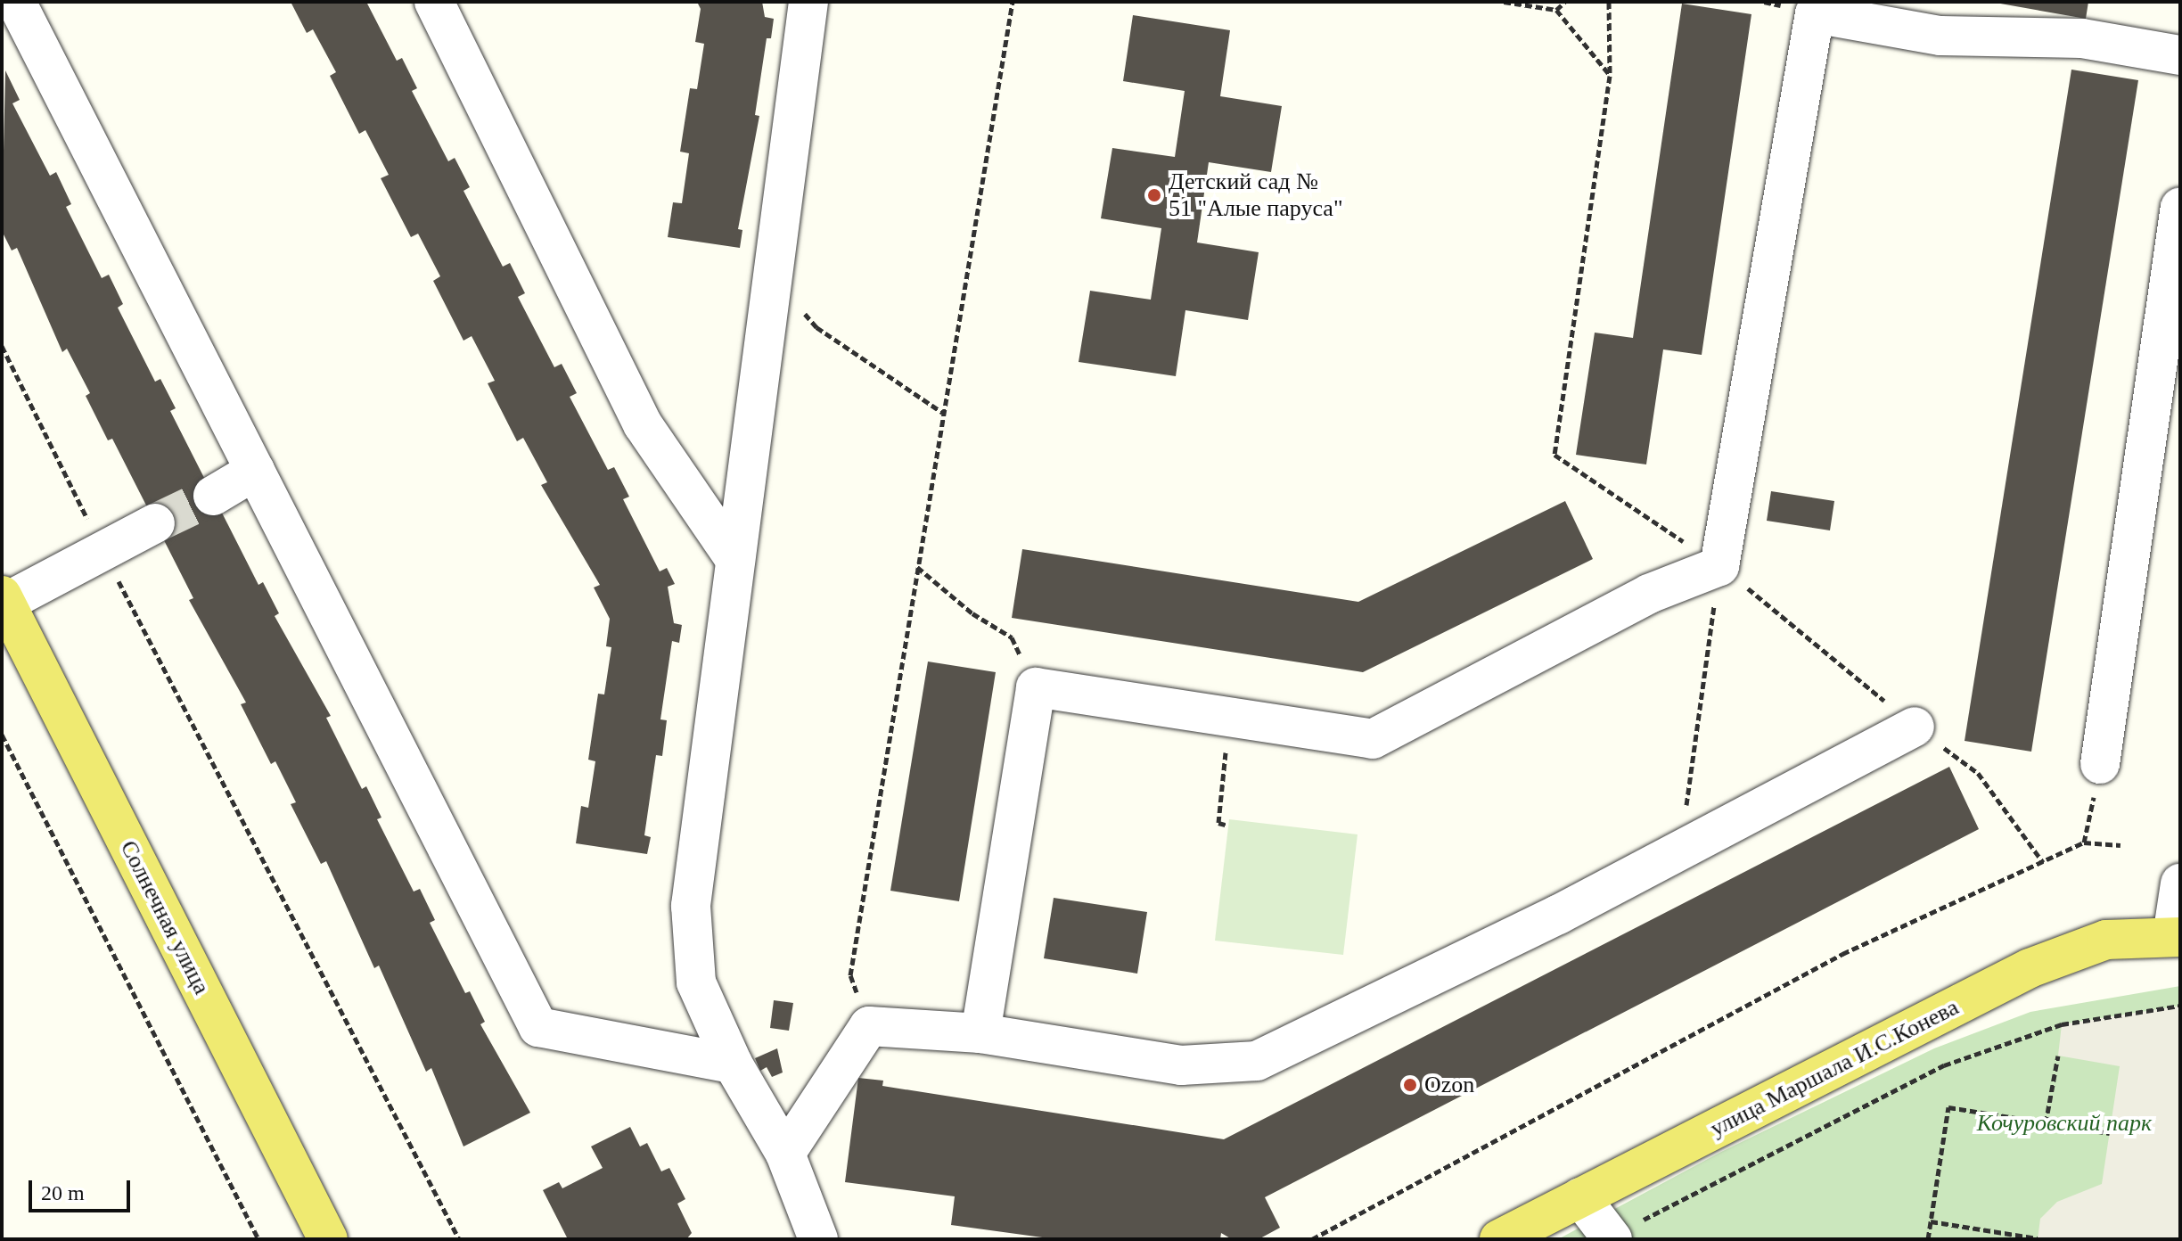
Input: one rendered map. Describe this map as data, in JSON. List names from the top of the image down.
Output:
{
  "streets": {
    "main road": ["Солнечная улица", "улица Маршала И.С.Конева"]
  },
  "parks": ["Кочуровский парк"],
  "places": ["Детский сад № 51 \"Алые паруса\"", "Ozon"],
  "scale_bar": "20 m"
}
